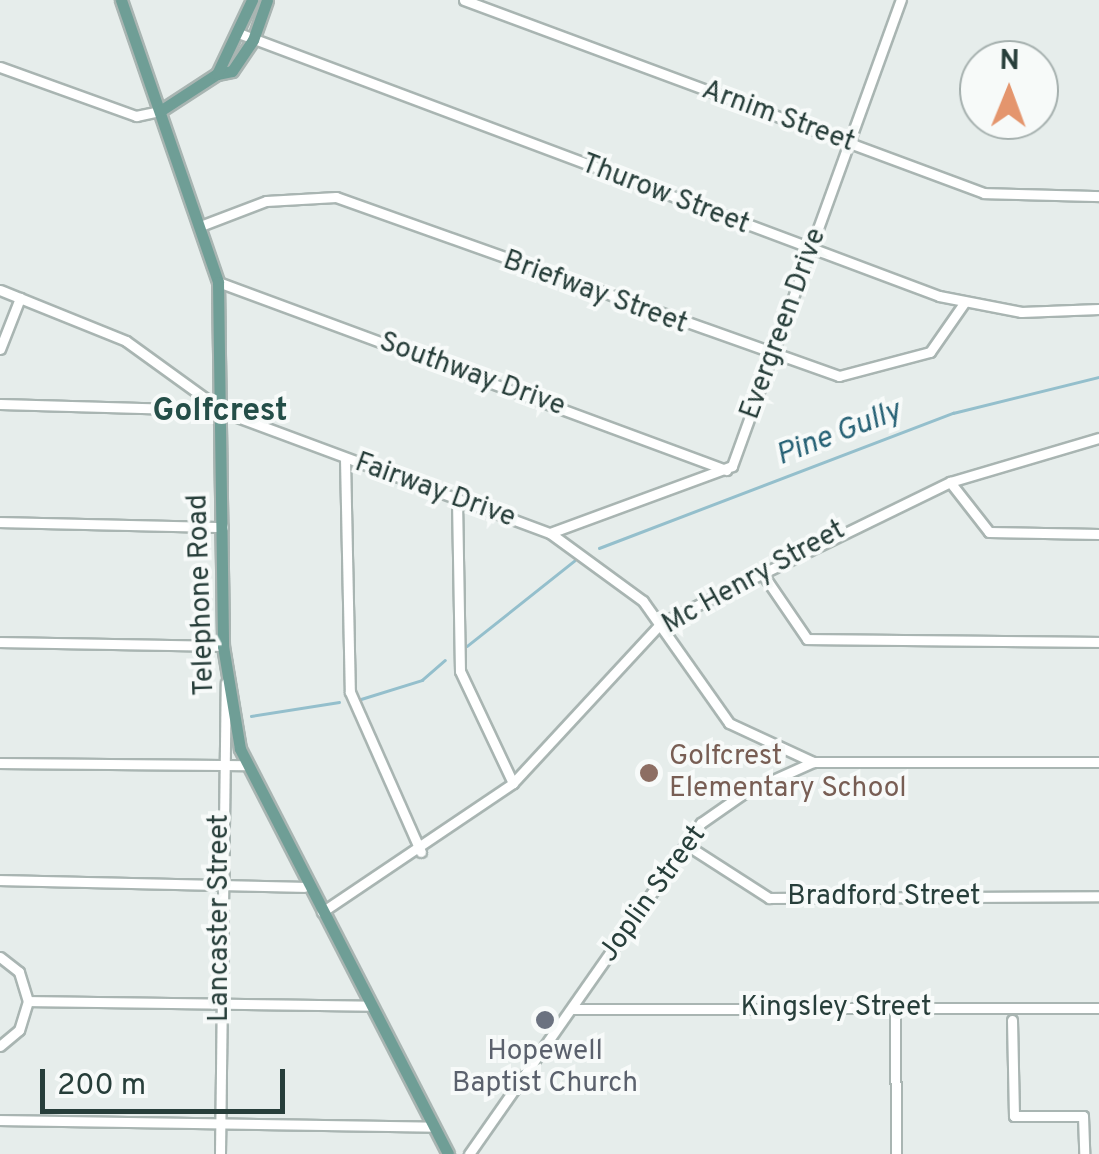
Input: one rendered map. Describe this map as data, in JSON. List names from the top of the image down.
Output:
{
  "streets": {
    "main road": ["Telephone Road"],
    "street": [
      "Arnim Street",
      "Thurow Street",
      "Briefway Street",
      "Evergreen Drive",
      "Southway Drive",
      "Fairway Drive",
      "Mc Henry Street",
      "Joplin Street",
      "Bradford Street",
      "Lancaster Street",
      "Kingsley Street"
    ]
  },
  "crossings": [
    ["Arnim Street", "Evergreen Drive"],
    ["Thurow Street", "Briefway Street"],
    ["Thurow Street", "Evergreen Drive"],
    ["Briefway Street", "Evergreen Drive"],
    ["Briefway Street", "Telephone Road"],
    ["Evergreen Drive", "Southway Drive"],
    ["Southway Drive", "Telephone Road"],
    ["Fairway Drive", "Mc Henry Street"],
    ["Fairway Drive", "Telephone Road"],
    ["Fairway Drive", "Joplin Street"],
    ["Mc Henry Street", "Telephone Road"],
    ["Telephone Road", "Lancaster Street"],
    ["Joplin Street", "Bradford Street"],
    ["Joplin Street", "Kingsley Street"]
  ],
  "districts": ["Golfcrest"],
  "water": ["Pine Gully"],
  "places": ["Golfcrest Elementary School", "Hopewell Baptist Church"],
  "scale_bar": "200 m",
  "north": "top"
}
